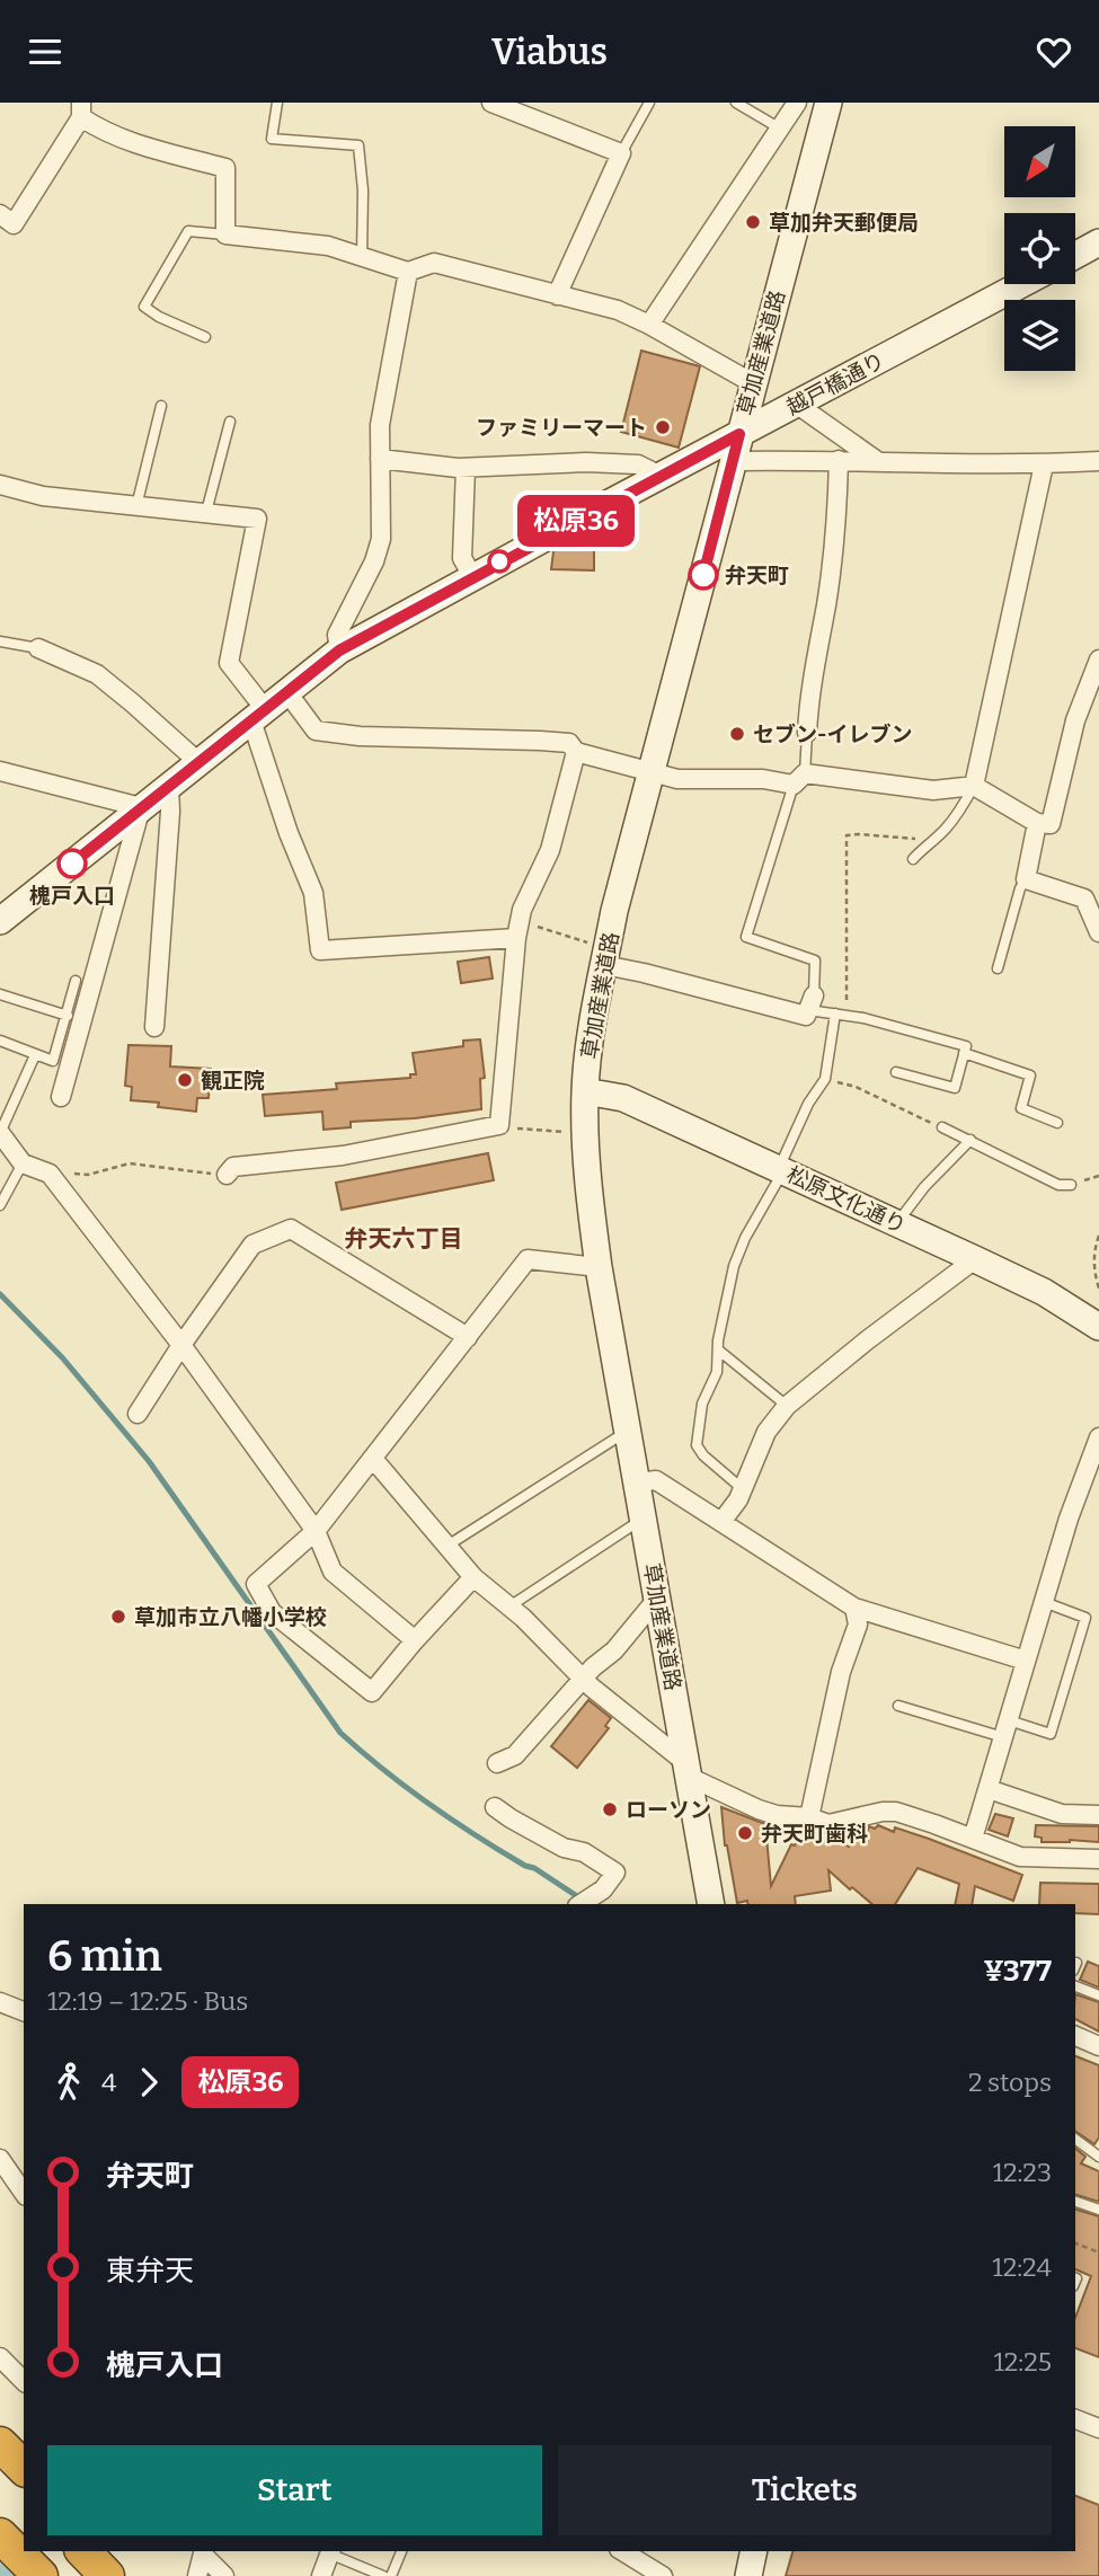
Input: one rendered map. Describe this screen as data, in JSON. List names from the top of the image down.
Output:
{
  "streets": {
    "main road": ["草加産業道路", "越戸橋通り", "松原文化通り"]
  },
  "crossings": [
    ["草加産業道路", "越戸橋通り"],
    ["草加産業道路", "松原文化通り"]
  ],
  "districts": ["弁天六丁目"],
  "places": [
    "草加弁天郵便局",
    "ファミリーマート",
    "弁天町",
    "セブン-イレブン",
    "槐戸入口",
    "観正院",
    "草加市立八幡小学校",
    "ローソン",
    "弁天町歯科"
  ],
  "lines": ["bus line 松原36"],
  "north": "bottom left",
  "page": {
    "header": "Viabus",
    "on_map": "松原36",
    "heading": ["6 min", "12:19 – 12:25 · Bus", "¥377"],
    "legs": ["4", "松原36", "2 stops"],
    "list": [
      {
        "name": "弁天町",
        "value": "12:23"
      },
      {
        "name": "東弁天",
        "value": "12:24"
      },
      {
        "name": "槐戸入口",
        "value": "12:25"
      }
    ],
    "buttons": ["Start", "Tickets"]
  }
}
